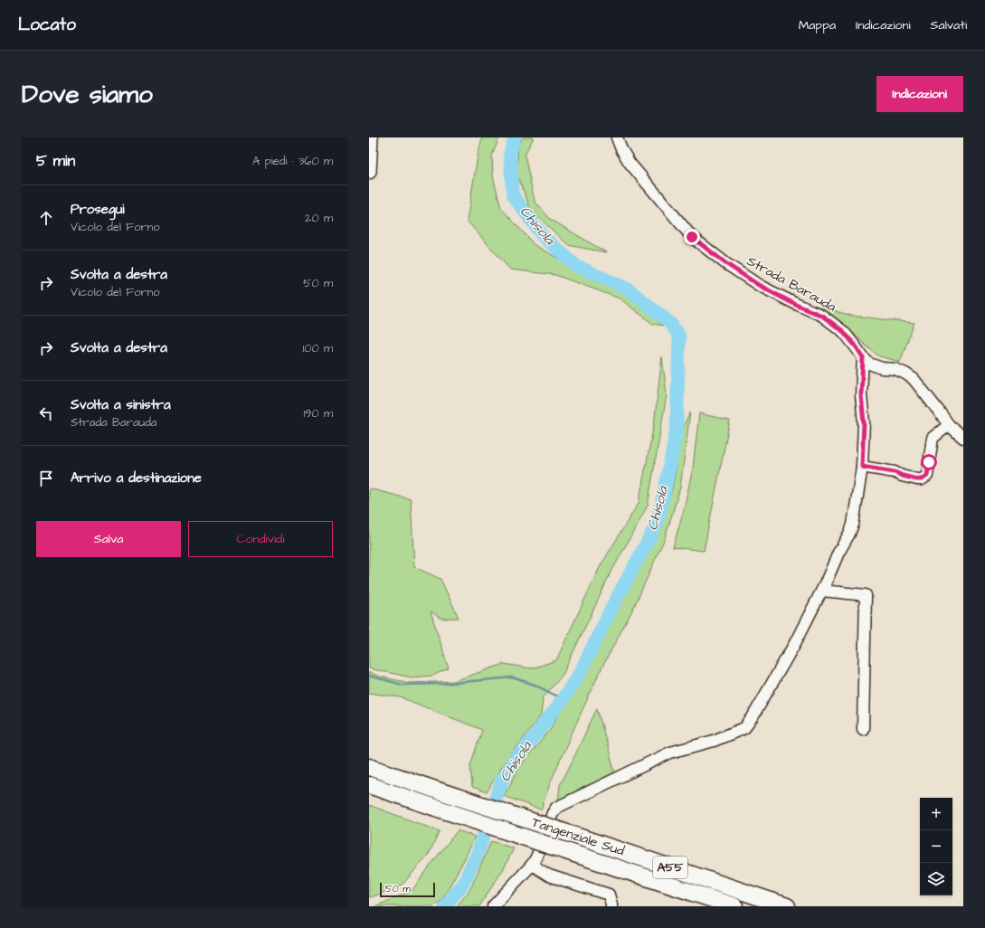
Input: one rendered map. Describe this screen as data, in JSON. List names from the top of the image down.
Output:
{
  "streets": {
    "highway": ["Tangenziale Sud", "A55"],
    "street": ["Strada Barauda"]
  },
  "water": ["Chisola"],
  "scale_bar": "50 m",
  "page": {
    "header": "Locato",
    "nav": ["Mappa", "Indicazioni", "Salvati"],
    "buttons": [
      "Indicazioni",
      ["Salva", "Condividi"]
    ],
    "title": "Dove siamo",
    "heading": ["5 min", "A piedi · 360 m"],
    "list": [
      ["Prosegui", "Vicolo del Forno", "20 m"],
      ["Svolta a destra", "Vicolo del Forno", "50 m"],
      ["Svolta a destra", "100 m"],
      ["Svolta a sinistra", "Strada Barauda", "190 m"],
      "Arrivo a destinazione"
    ],
    "map_buttons": ["+", "−"],
    "scale": "50 m"
  }
}
